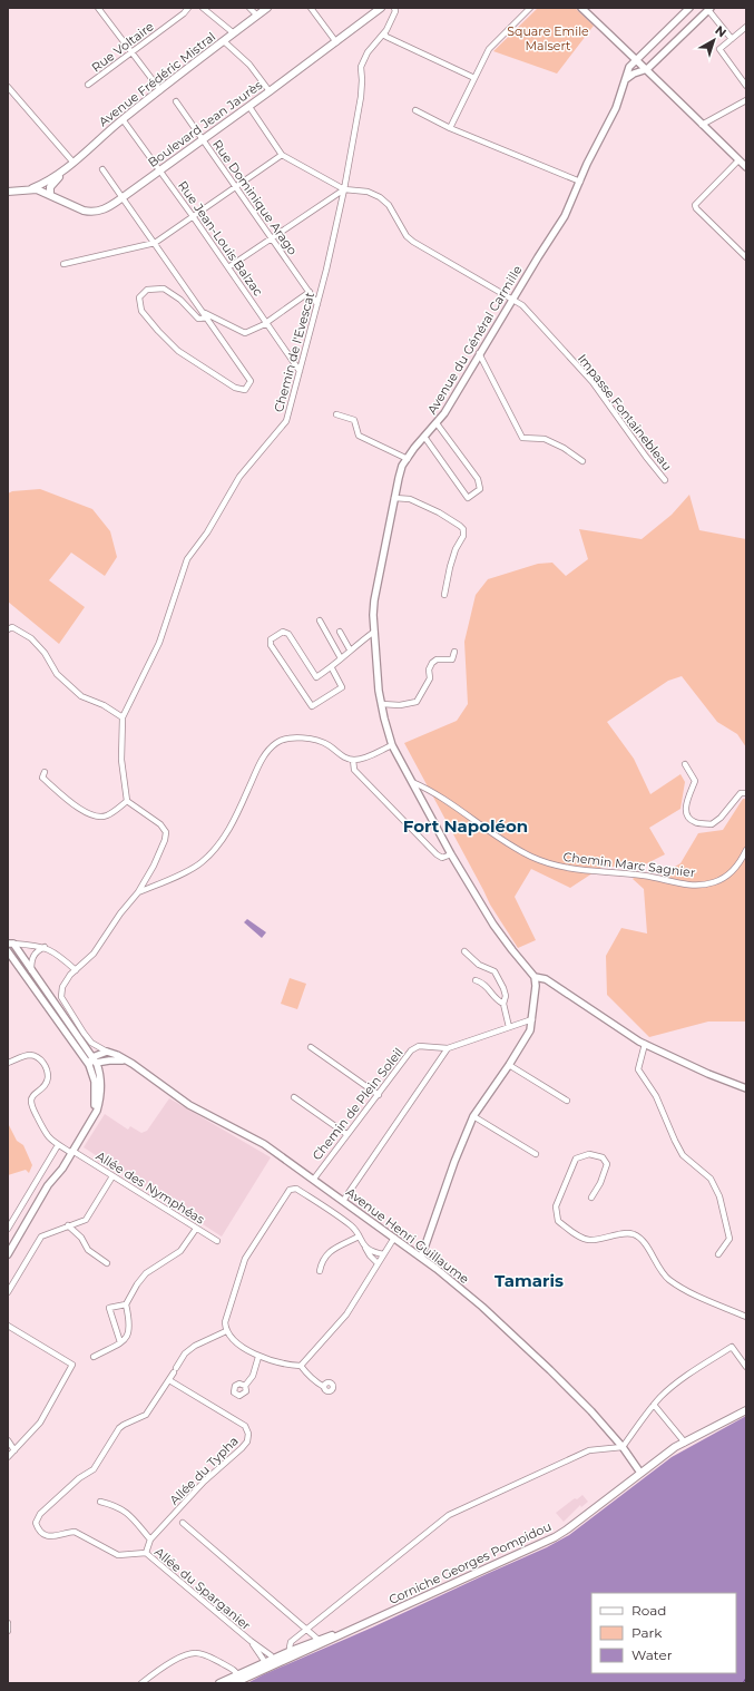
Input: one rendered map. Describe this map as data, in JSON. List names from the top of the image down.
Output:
{
  "streets": {
    "main road": ["Avenue Frédéric Mistral", "Boulevard Jean Jaurès", "Corniche Georges Pompidou"],
    "street": [
      "Rue Voltaire",
      "Rue Dominique Arago",
      "Rue Jean-Louis Balzac",
      "Avenue du Général Carmille",
      "Chemin de l'Evescat",
      "Impasse Fontainebleau",
      "Chemin Marc Sagnier",
      "Chemin de Plein Soleil",
      "Allée des Nymphéas",
      "Avenue Henri Guillaume",
      "Allée du Typha",
      "Allée du Sparganier"
    ]
  },
  "crossings": [
    ["Avenue Frédéric Mistral", "Boulevard Jean Jaurès"],
    ["Avenue Frédéric Mistral", "Rue Jean-Louis Balzac"],
    ["Boulevard Jean Jaurès", "Rue Dominique Arago"],
    ["Boulevard Jean Jaurès", "Rue Jean-Louis Balzac"],
    ["Rue Dominique Arago", "Chemin de l'Evescat"],
    ["Rue Jean-Louis Balzac", "Chemin de l'Evescat"],
    ["Avenue du Général Carmille", "Impasse Fontainebleau"],
    ["Avenue du Général Carmille", "Chemin Marc Sagnier"],
    ["Chemin de l'Evescat", "Impasse Fontainebleau"],
    ["Chemin de Plein Soleil", "Avenue Henri Guillaume"],
    ["Avenue Henri Guillaume", "Corniche Georges Pompidou"],
    ["Allée du Typha", "Allée du Sparganier"],
    ["Corniche Georges Pompidou", "Allée du Sparganier"]
  ],
  "districts": ["Fort Napoléon", "Tamaris"],
  "parks": ["Square Emile Malsert"],
  "legend": ["Road", "Park", "Water"],
  "north": "top right"
}
